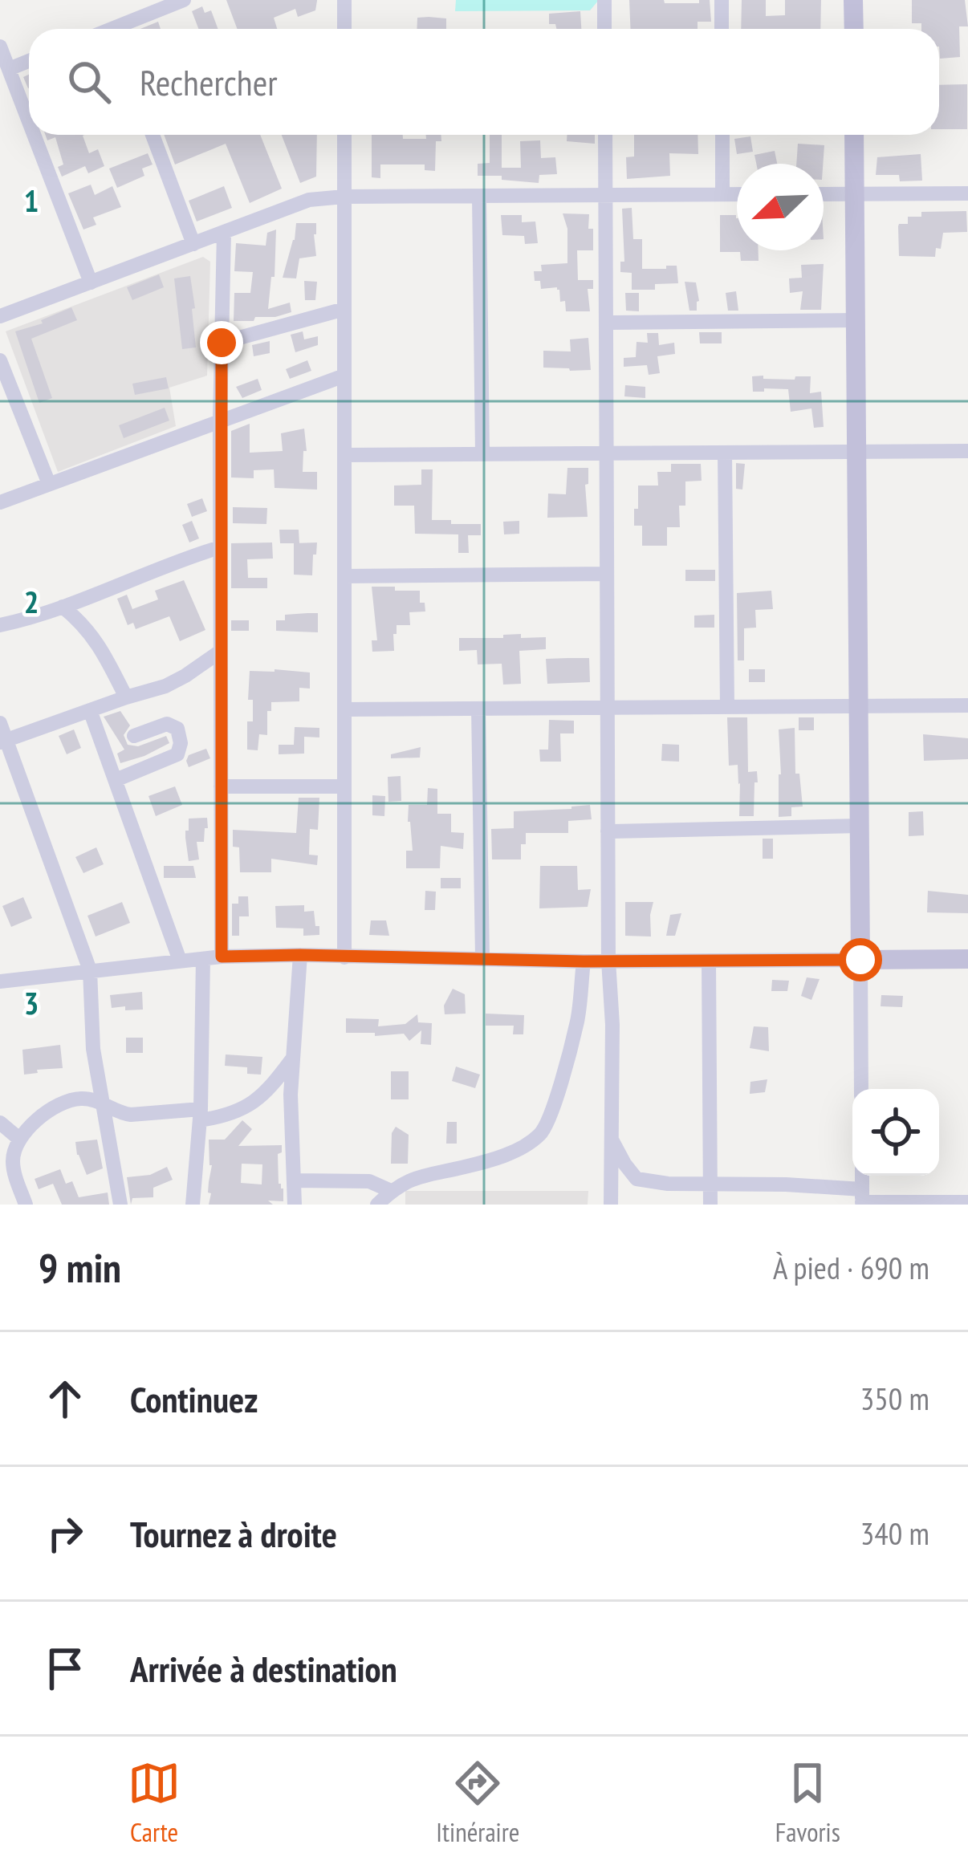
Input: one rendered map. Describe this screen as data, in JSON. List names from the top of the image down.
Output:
{
  "north": "bottom left",
  "page": {
    "search": "Rechercher",
    "heading": ["9 min", "À pied · 690 m"],
    "list": [
      ["Continuez", "350 m"],
      ["Tournez à droite", "340 m"],
      "Arrivée à destination"
    ],
    "nav": ["Carte", "Itinéraire", "Favoris"]
  },
  "grid": {
    "rows": ["1", "2", "3"]
  }
}
